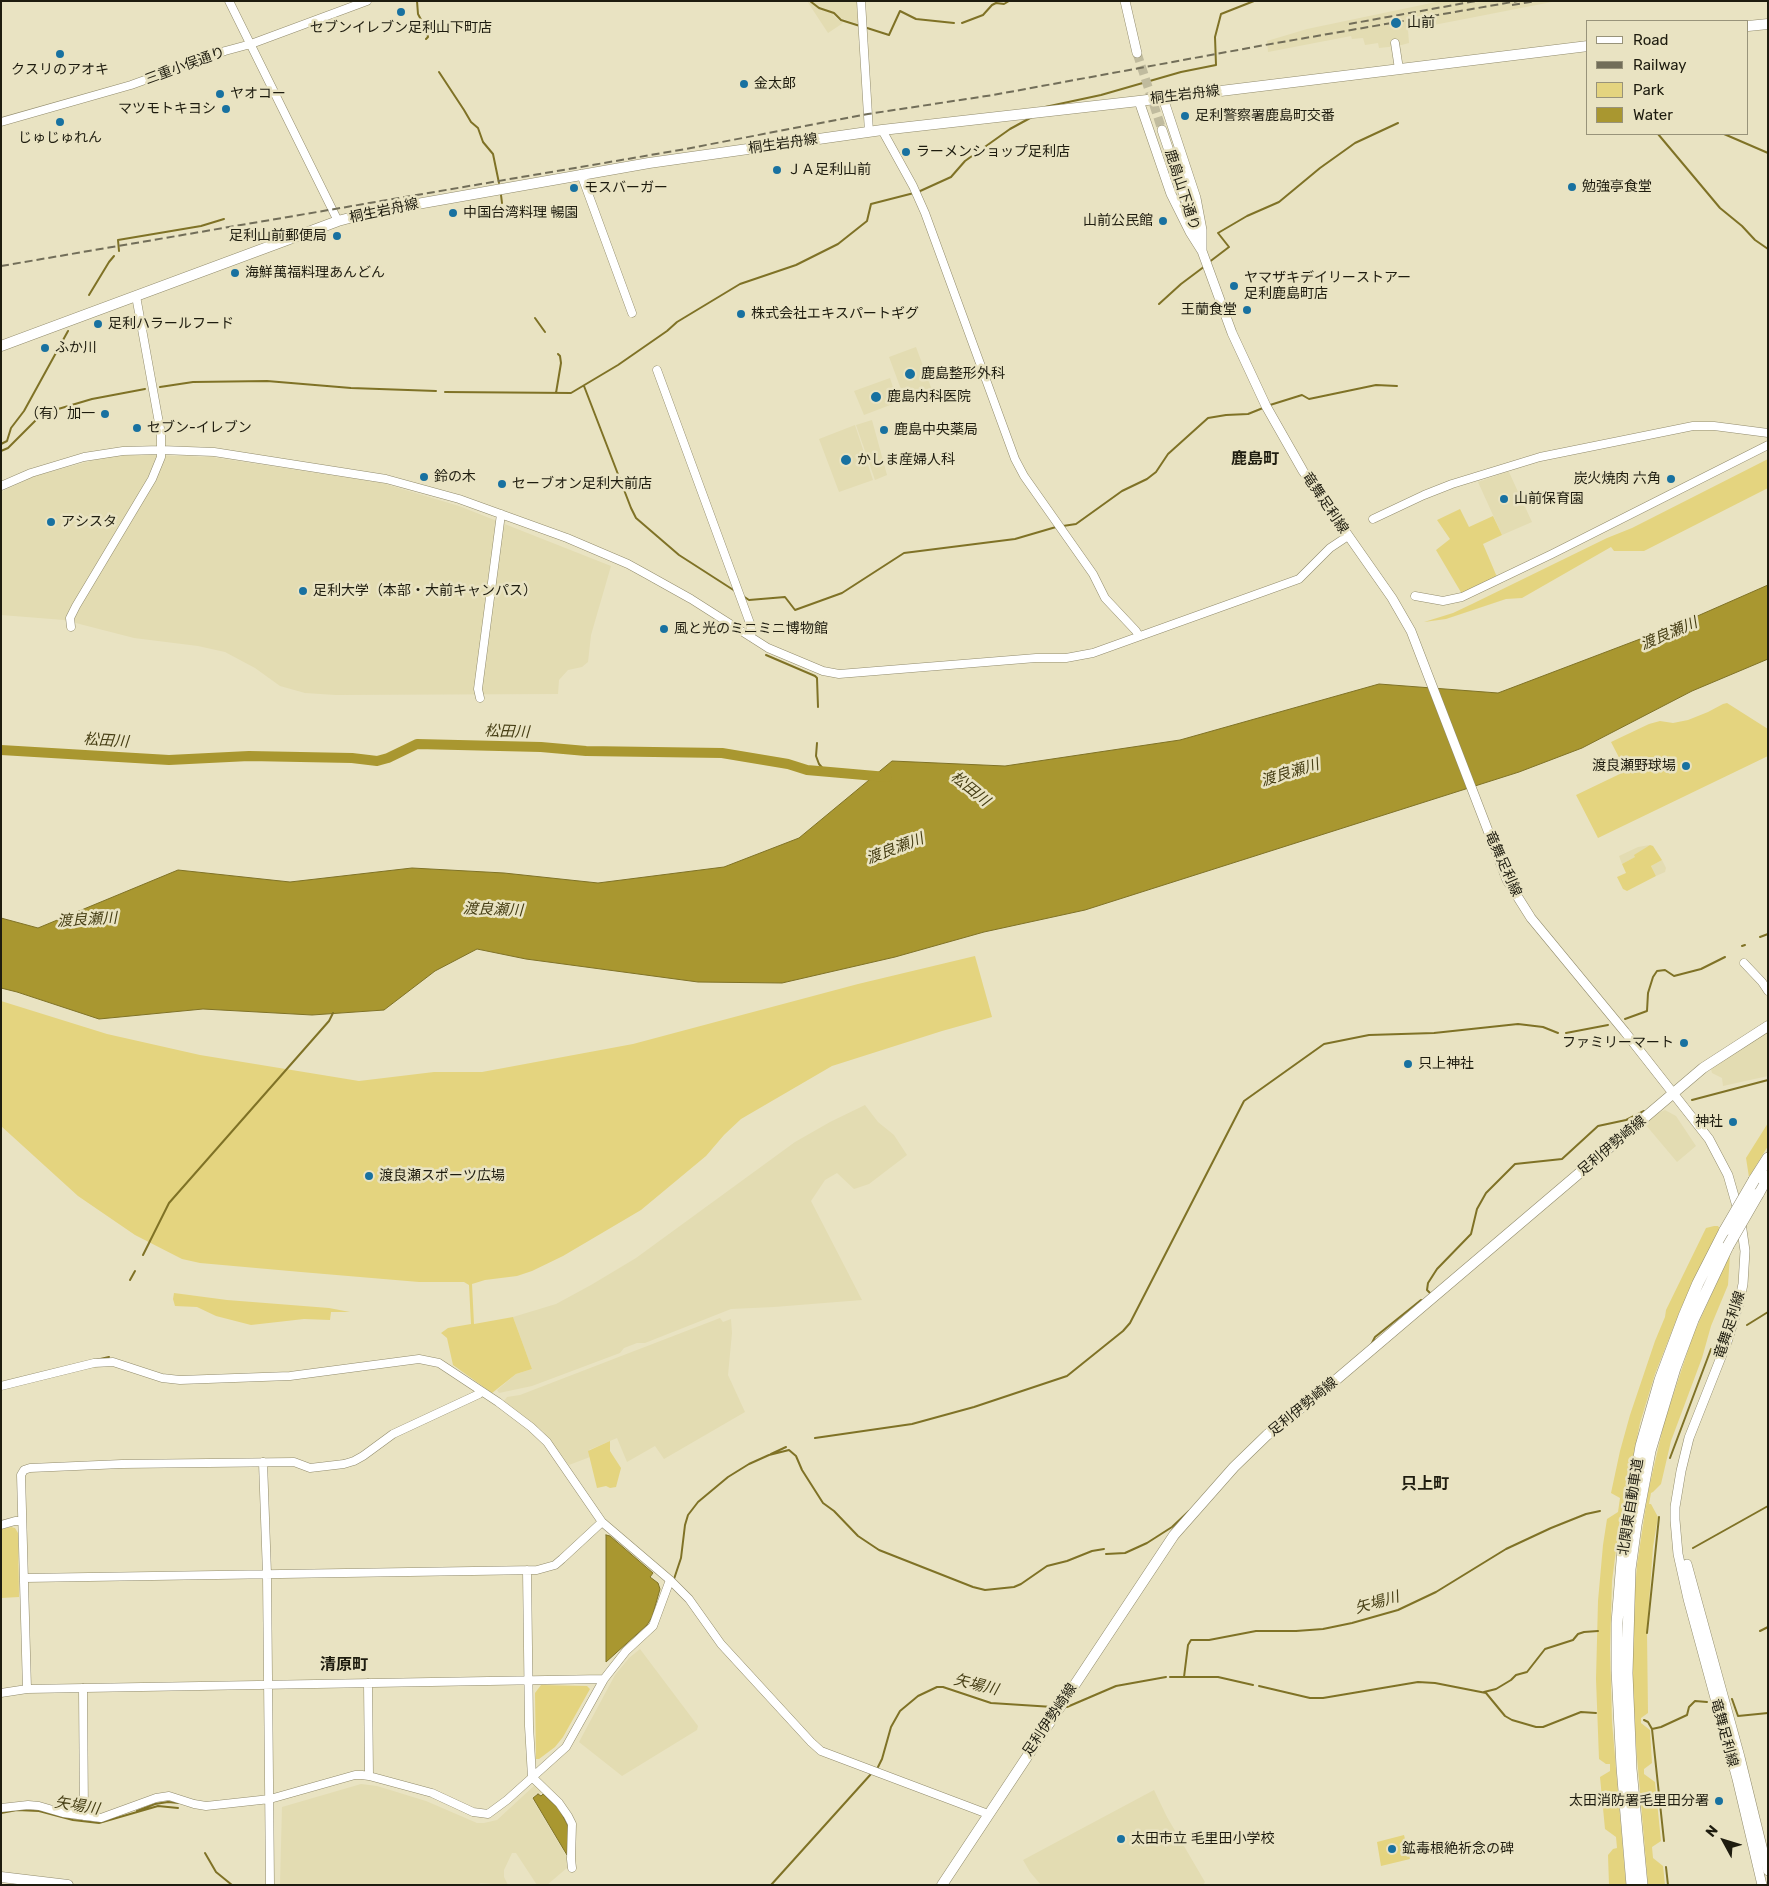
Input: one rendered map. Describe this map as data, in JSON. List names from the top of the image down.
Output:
{
  "streets": {
    "highway": ["北関東自動車道"],
    "main road": [
      "桐生岩舟線",
      "鹿島山下通り",
      "竜舞足利線",
      "足利伊勢崎線"
    ],
    "street": ["三重小俣通り"]
  },
  "crossings": [
    ["桐生岩舟線", "竜舞足利線"],
    ["鹿島山下通り", "竜舞足利線"],
    ["竜舞足利線", "足利伊勢崎線"]
  ],
  "districts": ["鹿島町", "只上町", "清原町"],
  "water": ["渡良瀬川", "松田川", "矢場川"],
  "places": [
    "セブンイレブン足利山下町店",
    "山前",
    "クスリのアオキ",
    "金太郎",
    "ヤオコー",
    "マツモトキヨシ",
    "足利警察署鹿島町交番",
    "じゅじゅれん",
    "ラーメンショップ足利店",
    "ＪＡ足利山前",
    "勉強亭食堂",
    "モスバーガー",
    "中国台湾料理 暢園",
    "山前公民館",
    "足利山前郵便局",
    "海鮮萬福料理あんどん",
    "ヤマザキデイリーストアー 足利鹿島町店",
    "王蘭食堂",
    "株式会社エキスパートギグ",
    "足利ハラールフード",
    "ふか川",
    "鹿島整形外科",
    "鹿島内科医院",
    "（有）加一",
    "セブン-イレブン",
    "鹿島中央薬局",
    "かしま産婦人科",
    "鈴の木",
    "炭火焼肉 六角",
    "セーブオン足利大前店",
    "山前保育園",
    "アシスタ",
    "足利大学（本部・大前キャンパス）",
    "風と光のミニミニ博物館",
    "渡良瀬野球場",
    "ファミリーマート",
    "只上神社",
    "神社",
    "渡良瀬スポーツ広場",
    "太田消防署毛里田分署",
    "太田市立 毛里田小学校",
    "鉱毒根絶祈念の碑"
  ],
  "legend": [
    "Road",
    "Railway",
    "Park",
    "Water"
  ],
  "north": "top left"
}
